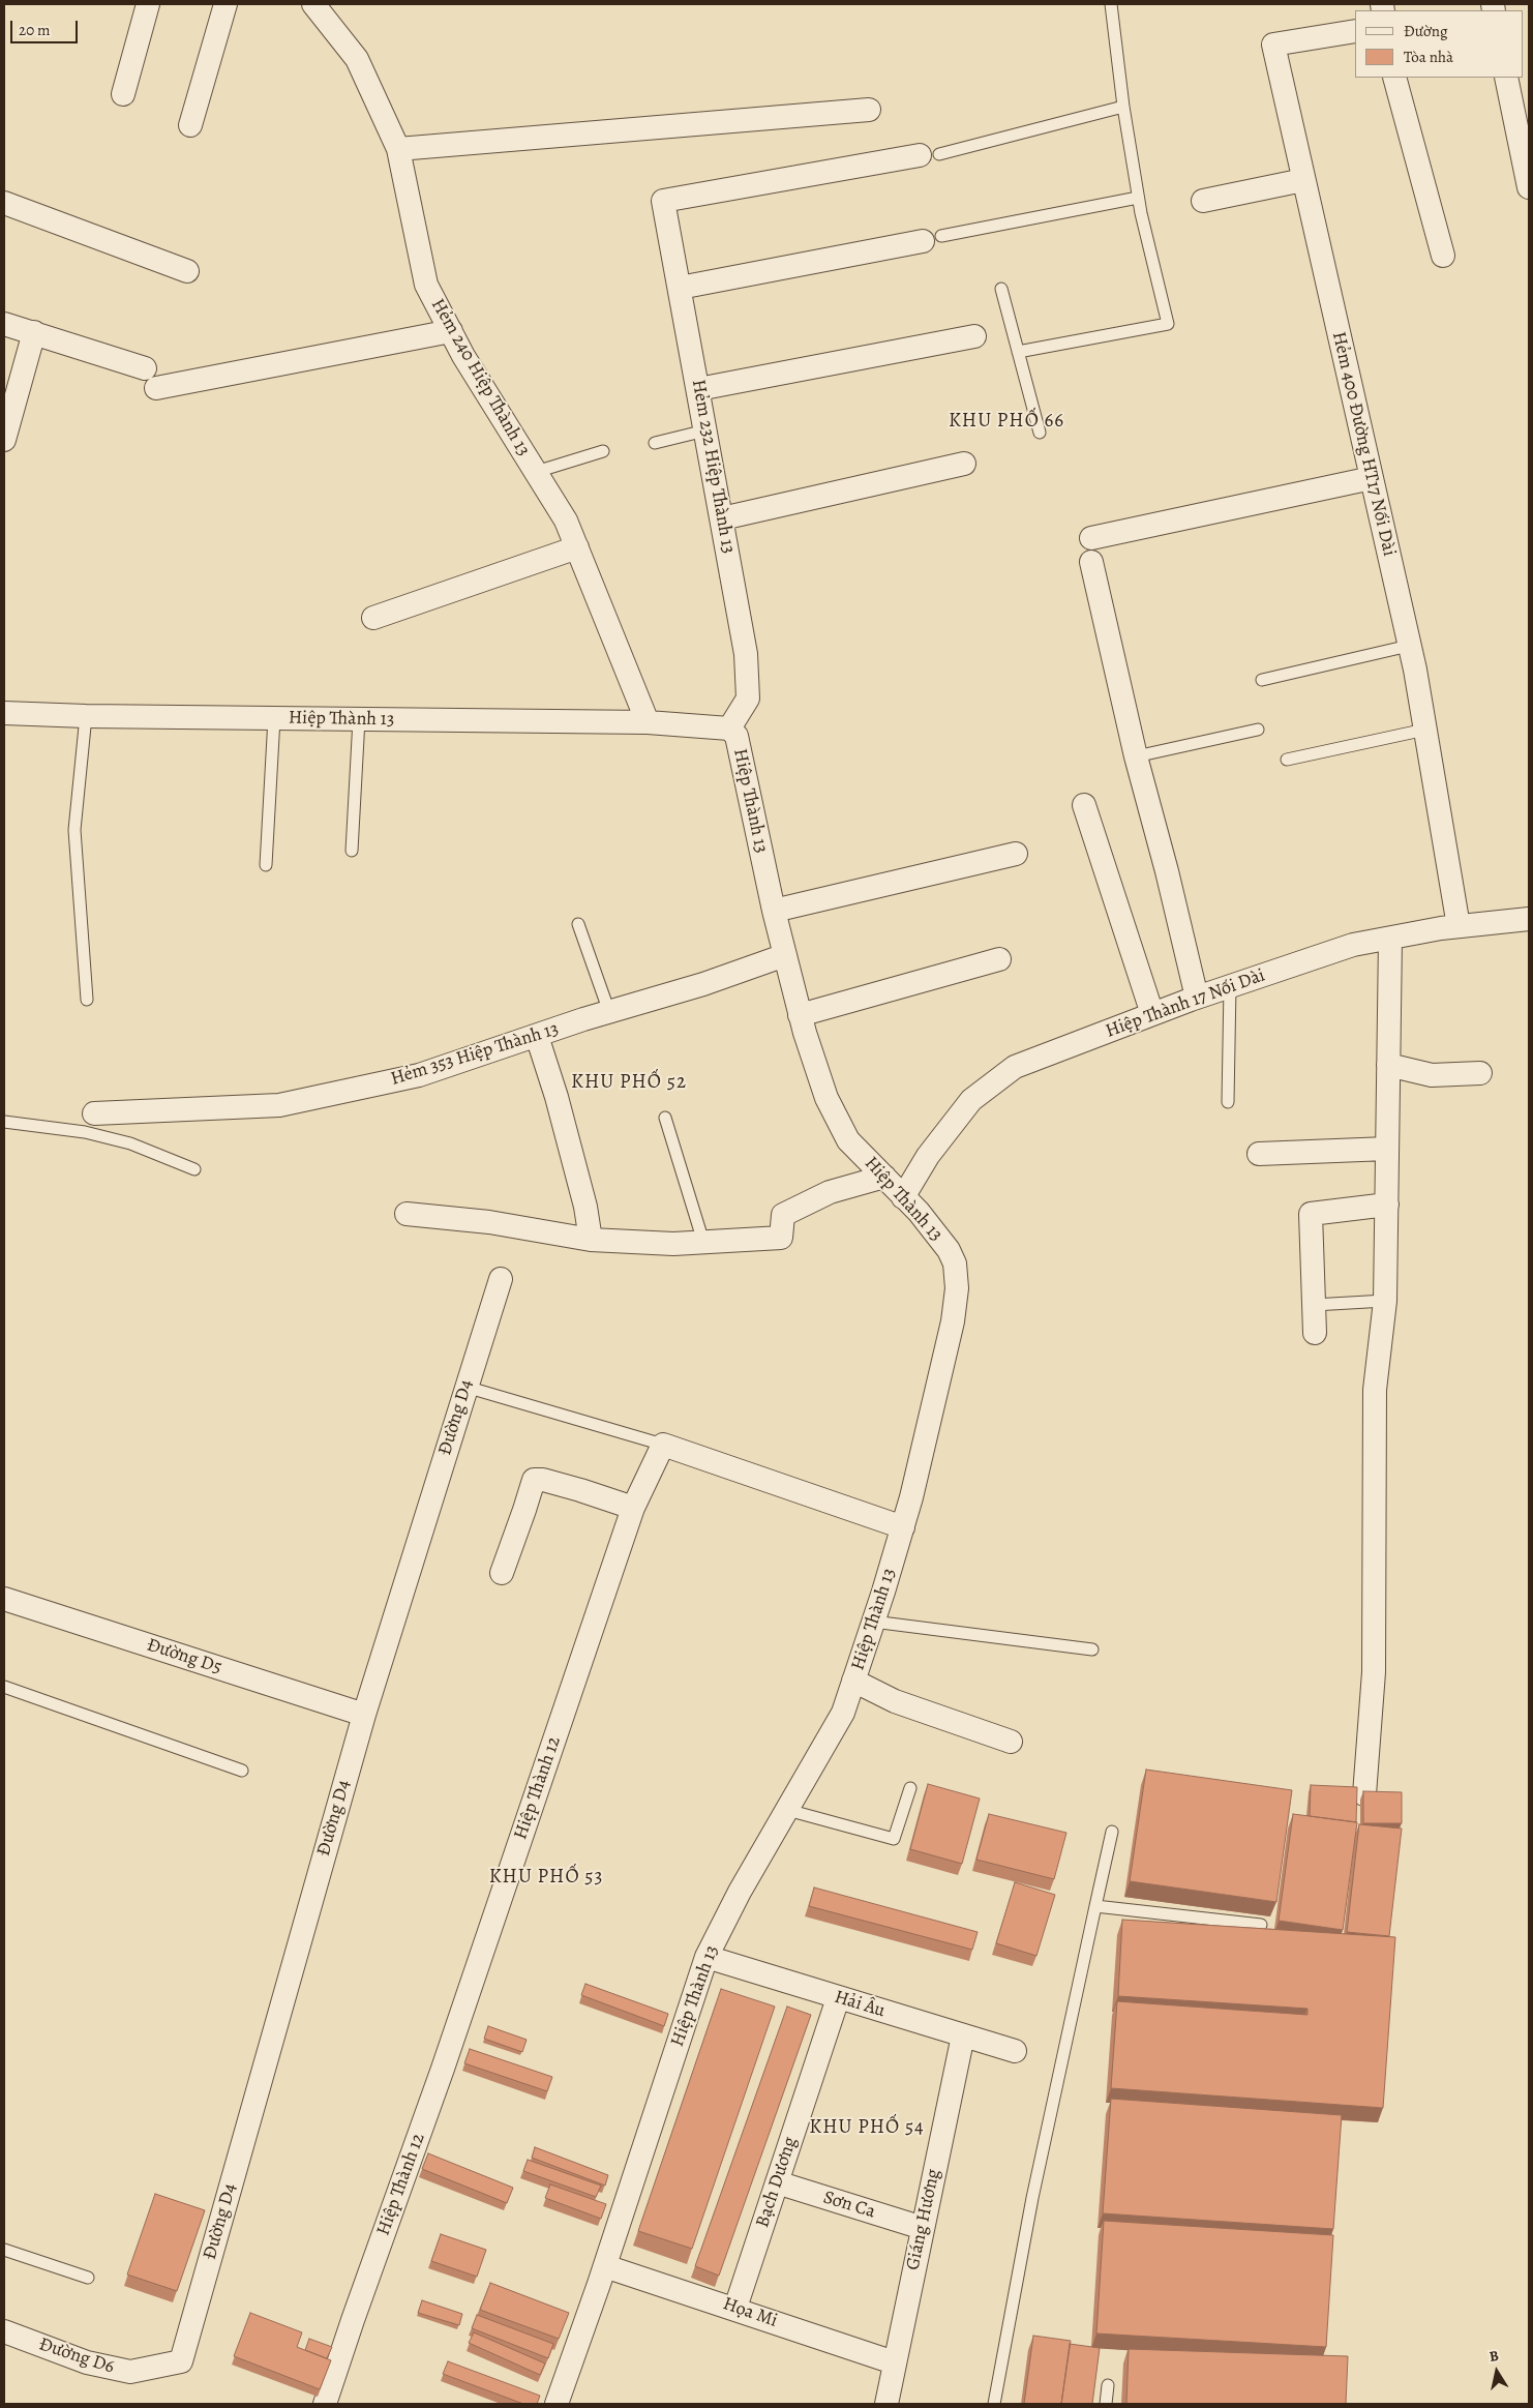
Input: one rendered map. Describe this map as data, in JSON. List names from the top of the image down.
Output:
{
  "streets": {
    "street": [
      "Hẻm 240 Hiệp Thành 13",
      "Hẻm 400 Đường HT17 Nối Dài",
      "Hẻm 232 Hiệp Thành 13",
      "Hiệp Thành 13",
      "Hiệp Thành 17 Nối Dài",
      "Hẻm 353 Hiệp Thành 13",
      "Đường D4",
      "Đường D5",
      "Hiệp Thành 12",
      "Hải Âu",
      "Bạch Dương",
      "Sơn Ca",
      "Giáng Hương",
      "Họa Mi",
      "Đường D6"
    ]
  },
  "crossings": [
    ["Hẻm 240 Hiệp Thành 13", "Hiệp Thành 13"],
    ["Hẻm 400 Đường HT17 Nối Dài", "Hiệp Thành 17 Nối Dài"],
    ["Hẻm 232 Hiệp Thành 13", "Hiệp Thành 13"],
    ["Hiệp Thành 13", "Hiệp Thành 17 Nối Dài"],
    ["Hiệp Thành 13", "Hẻm 353 Hiệp Thành 13"],
    ["Hiệp Thành 13", "Hải Âu"],
    ["Hiệp Thành 13", "Họa Mi"],
    ["Đường D4", "Đường D5"],
    ["Đường D4", "Đường D6"],
    ["Hải Âu", "Bạch Dương"],
    ["Hải Âu", "Giáng Hương"],
    ["Bạch Dương", "Sơn Ca"],
    ["Bạch Dương", "Họa Mi"],
    ["Sơn Ca", "Giáng Hương"],
    ["Giáng Hương", "Họa Mi"]
  ],
  "districts": [
    "KHU PHỐ 66",
    "KHU PHỐ 52",
    "KHU PHỐ 53",
    "KHU PHỐ 54"
  ],
  "legend": ["Đường", "Tòa nhà"],
  "scale_bar": "20 m",
  "north": "top"
}
